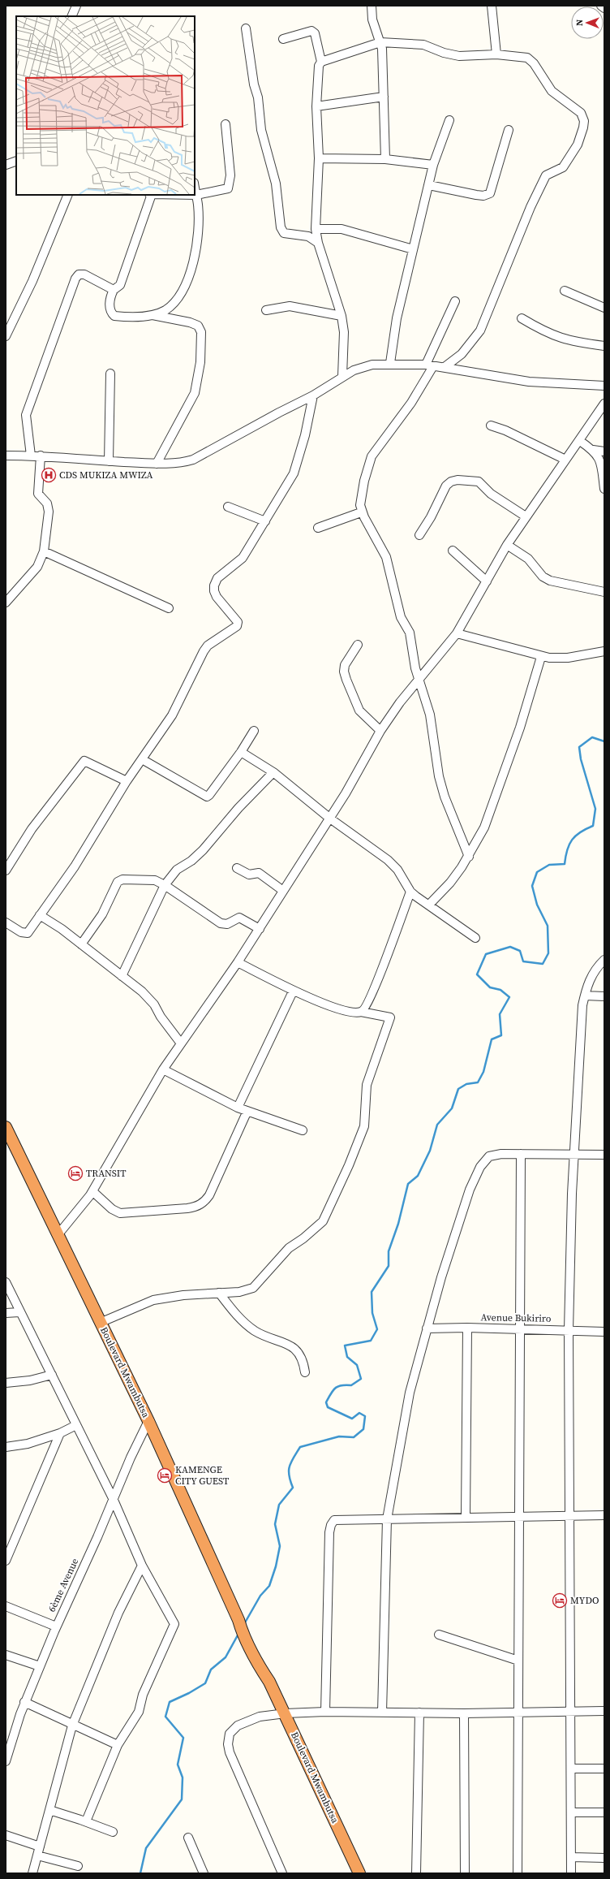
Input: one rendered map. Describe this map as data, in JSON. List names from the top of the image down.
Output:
{
  "streets": {
    "highway": ["Boulevard Mwambutsa"],
    "street": ["Avenue Bukiriro", "6ème Avenue"]
  },
  "crossings": [
    ["Boulevard Mwambutsa", "6ème Avenue"]
  ],
  "places": {
    "hospital": ["CDS MUKIZA MWIZA"],
    "hotel": ["TRANSIT", "KAMENGE CITY GUEST", "MYDO"]
  },
  "north": "left"
}
